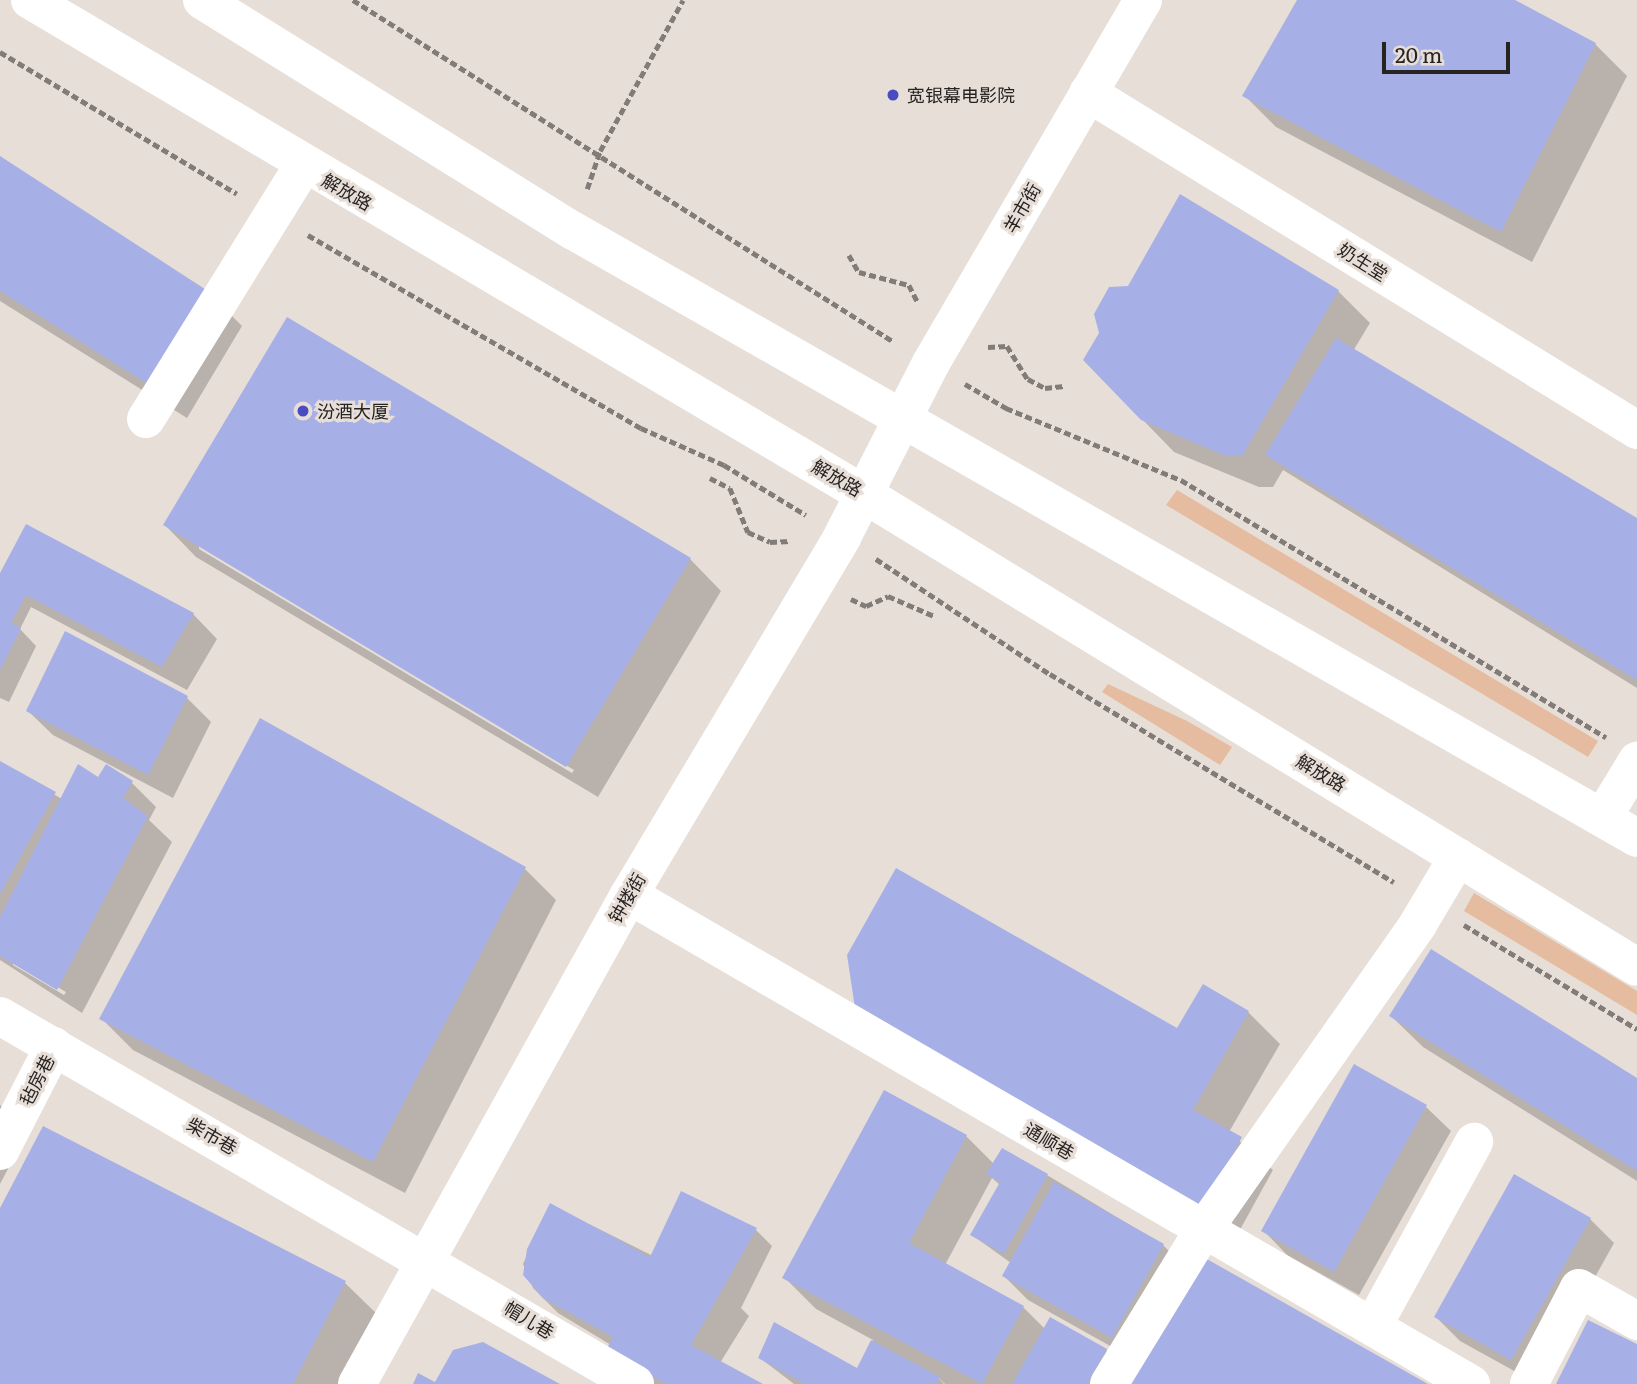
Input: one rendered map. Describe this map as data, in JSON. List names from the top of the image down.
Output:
{
  "streets": {
    "street": [
      "解放路",
      "羊市街",
      "奶生堂",
      "钟楼街",
      "毡房巷",
      "柴市巷",
      "通顺巷",
      "帽儿巷"
    ]
  },
  "crossings": [
    ["解放路", "钟楼街"],
    ["羊市街", "奶生堂"],
    ["羊市街", "钟楼街"],
    ["钟楼街", "柴市巷"],
    ["钟楼街", "通顺巷"],
    ["钟楼街", "帽儿巷"],
    ["毡房巷", "柴市巷"],
    ["柴市巷", "帽儿巷"]
  ],
  "places": ["宽银幕电影院", "汾酒大厦"],
  "scale_bar": "20 m"
}
